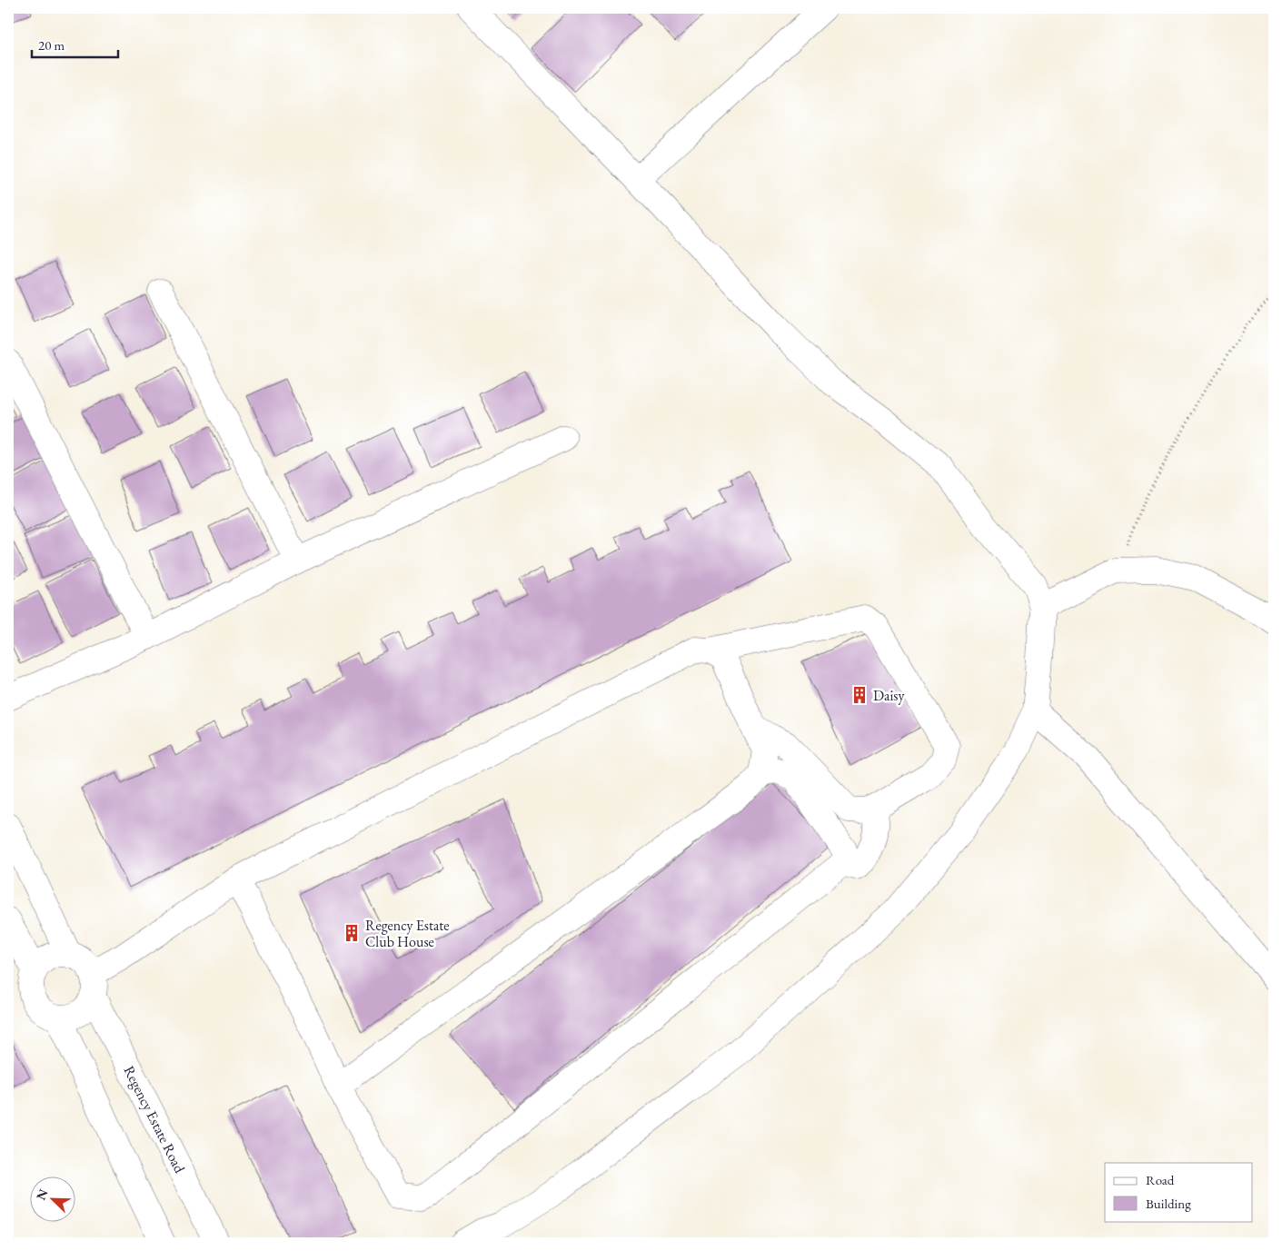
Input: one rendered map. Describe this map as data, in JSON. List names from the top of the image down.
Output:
{
  "streets": {
    "street": ["Regency Estate Road"]
  },
  "places": {
    "building": ["Daisy", "Regency Estate Club House"]
  },
  "legend": ["Road", "Building"],
  "scale_bar": "20 m",
  "north": "top left"
}
